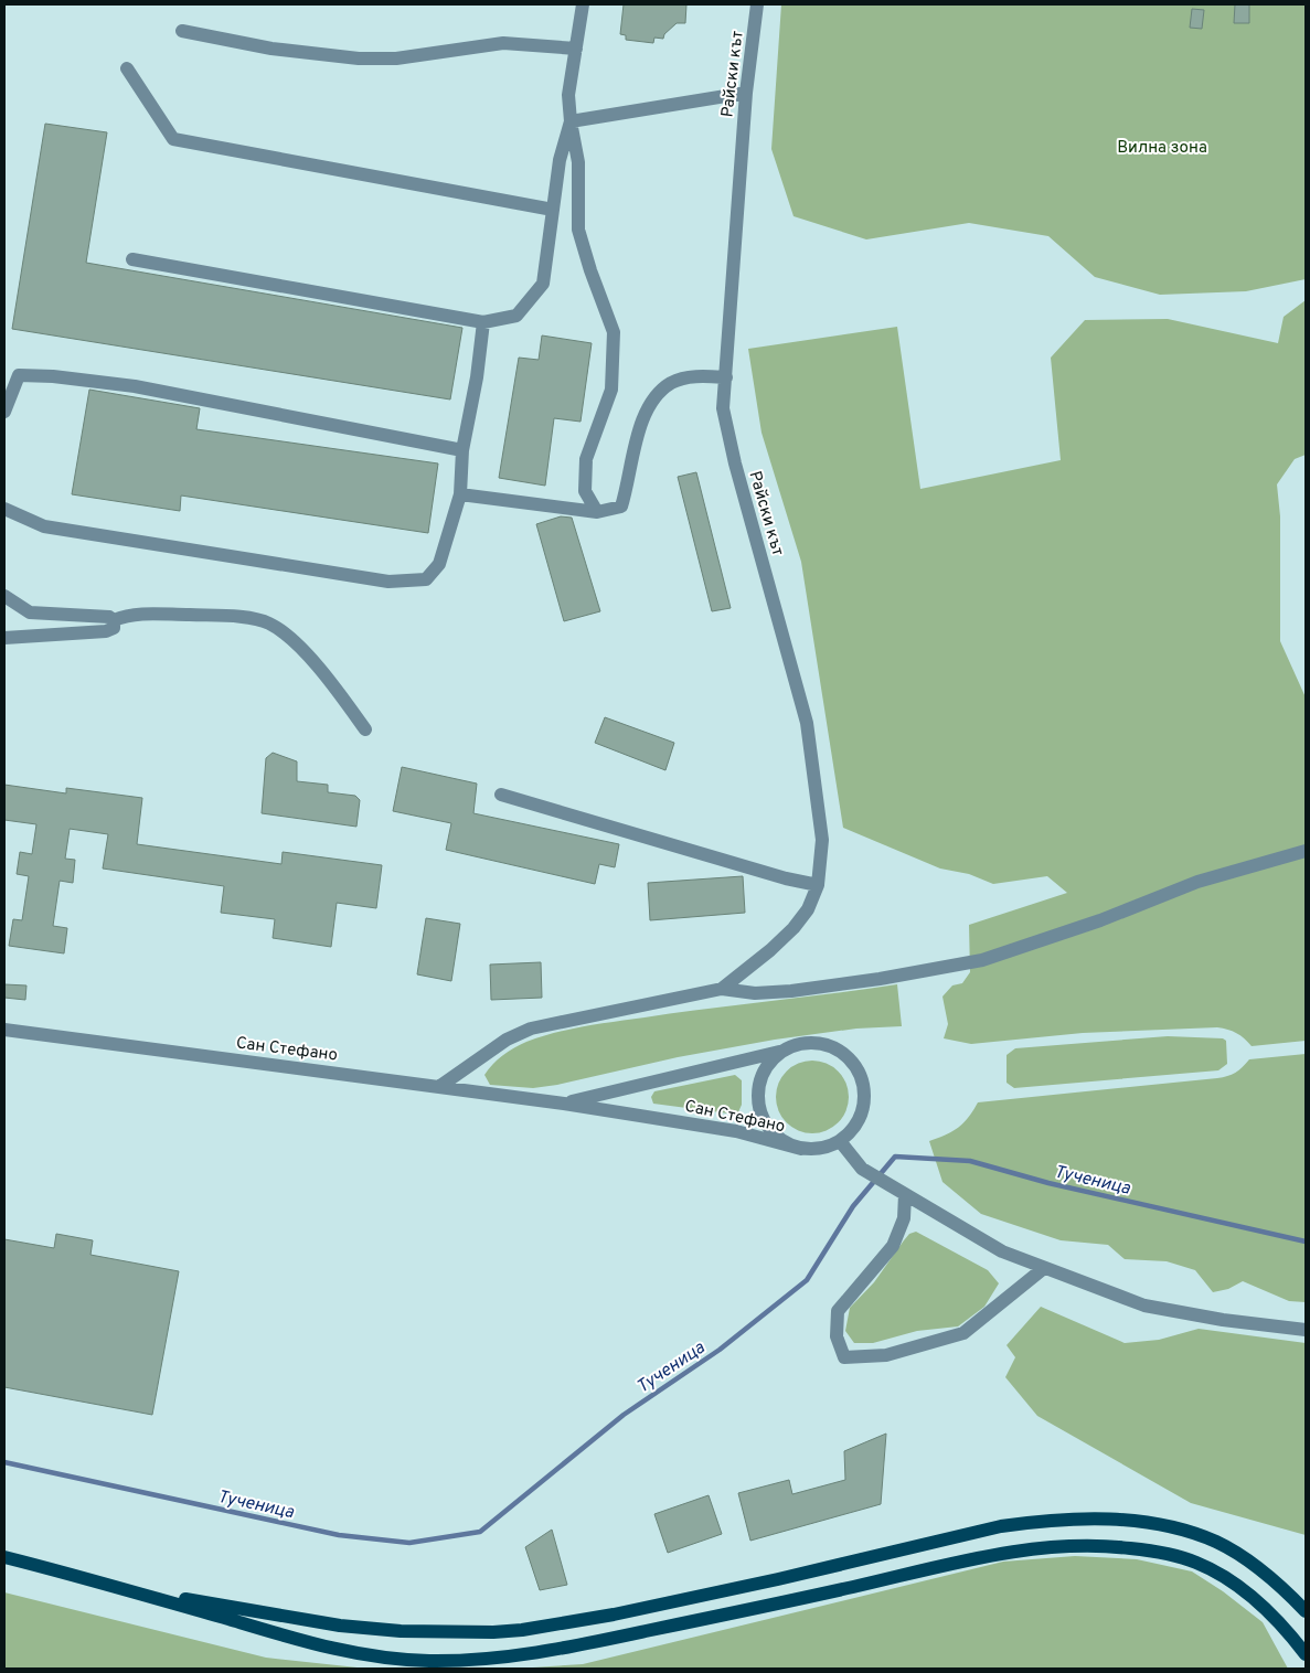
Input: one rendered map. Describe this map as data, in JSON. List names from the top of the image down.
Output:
{
  "streets": {
    "street": ["Райски кът", "Сан Стефано"]
  },
  "water": ["Тученица"],
  "parks": ["Вилна зона"]
}
